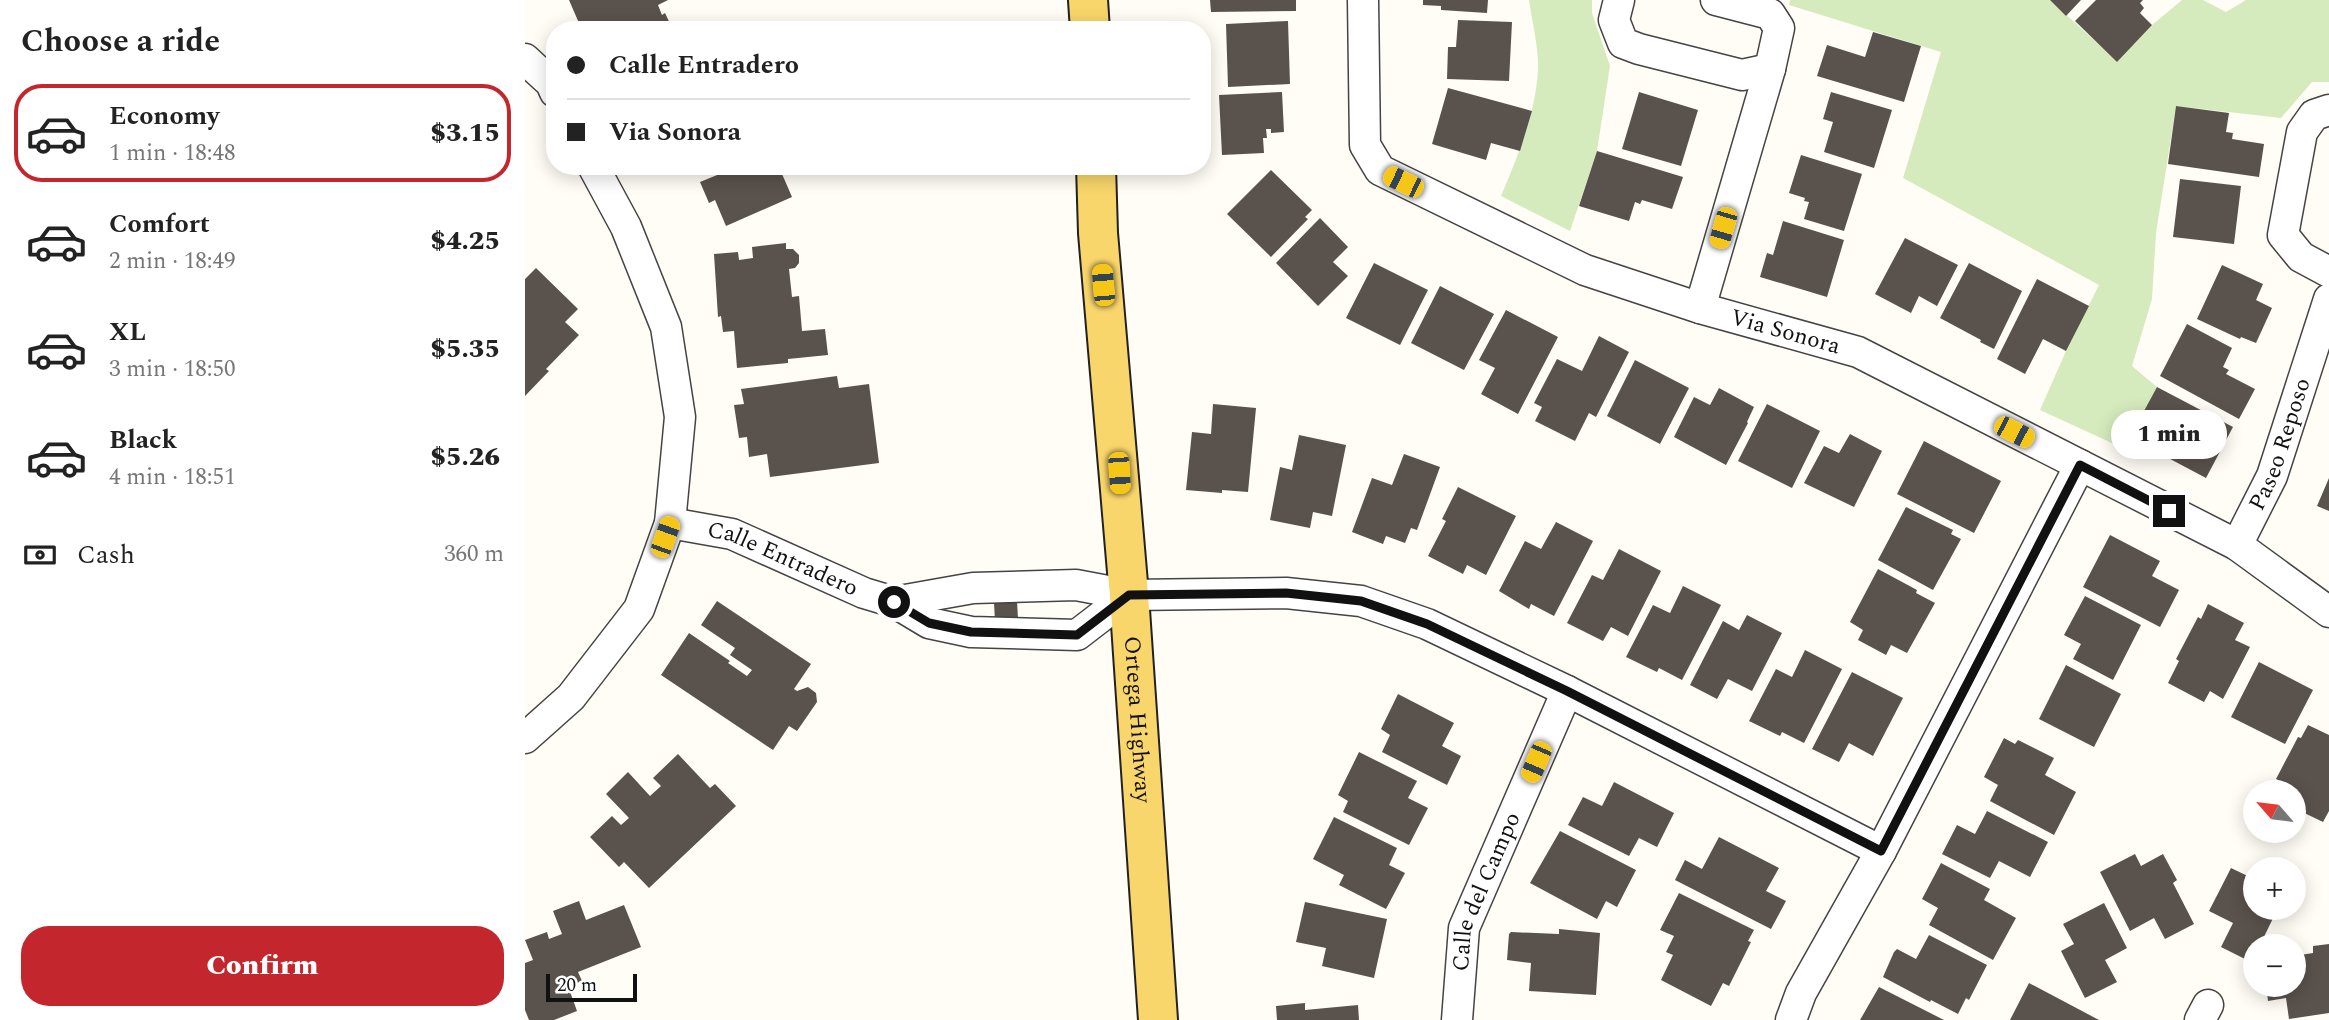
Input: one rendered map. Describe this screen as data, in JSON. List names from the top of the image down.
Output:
{
  "streets": {
    "main road": ["Ortega Highway"],
    "street": [
      "Via Sonora",
      "Paseo Reposo",
      "Calle Entradero",
      "Calle del Campo"
    ]
  },
  "crossings": [
    ["Via Sonora", "Paseo Reposo"],
    ["Calle Entradero", "Ortega Highway"],
    ["Calle Entradero", "Calle del Campo"]
  ],
  "scale_bar": "20 m",
  "north": "top left",
  "page": {
    "heading": "Choose a ride",
    "banner": ["Calle Entradero", "Via Sonora"],
    "list": [
      {
        "name": "Economy",
        "note": "1 min · 18:48",
        "value": "$3.15"
      },
      {
        "name": "Comfort",
        "note": "2 min · 18:49",
        "value": "$4.25"
      },
      {
        "name": "XL",
        "note": "3 min · 18:50",
        "value": "$5.35"
      },
      {
        "name": "Black",
        "note": "4 min · 18:51",
        "value": "$5.26"
      }
    ],
    "bubble": "1 min",
    "pay": ["Cash", "360 m"],
    "map_buttons": ["+", "−"],
    "buttons": "Confirm",
    "scale": "20 m"
  }
}
